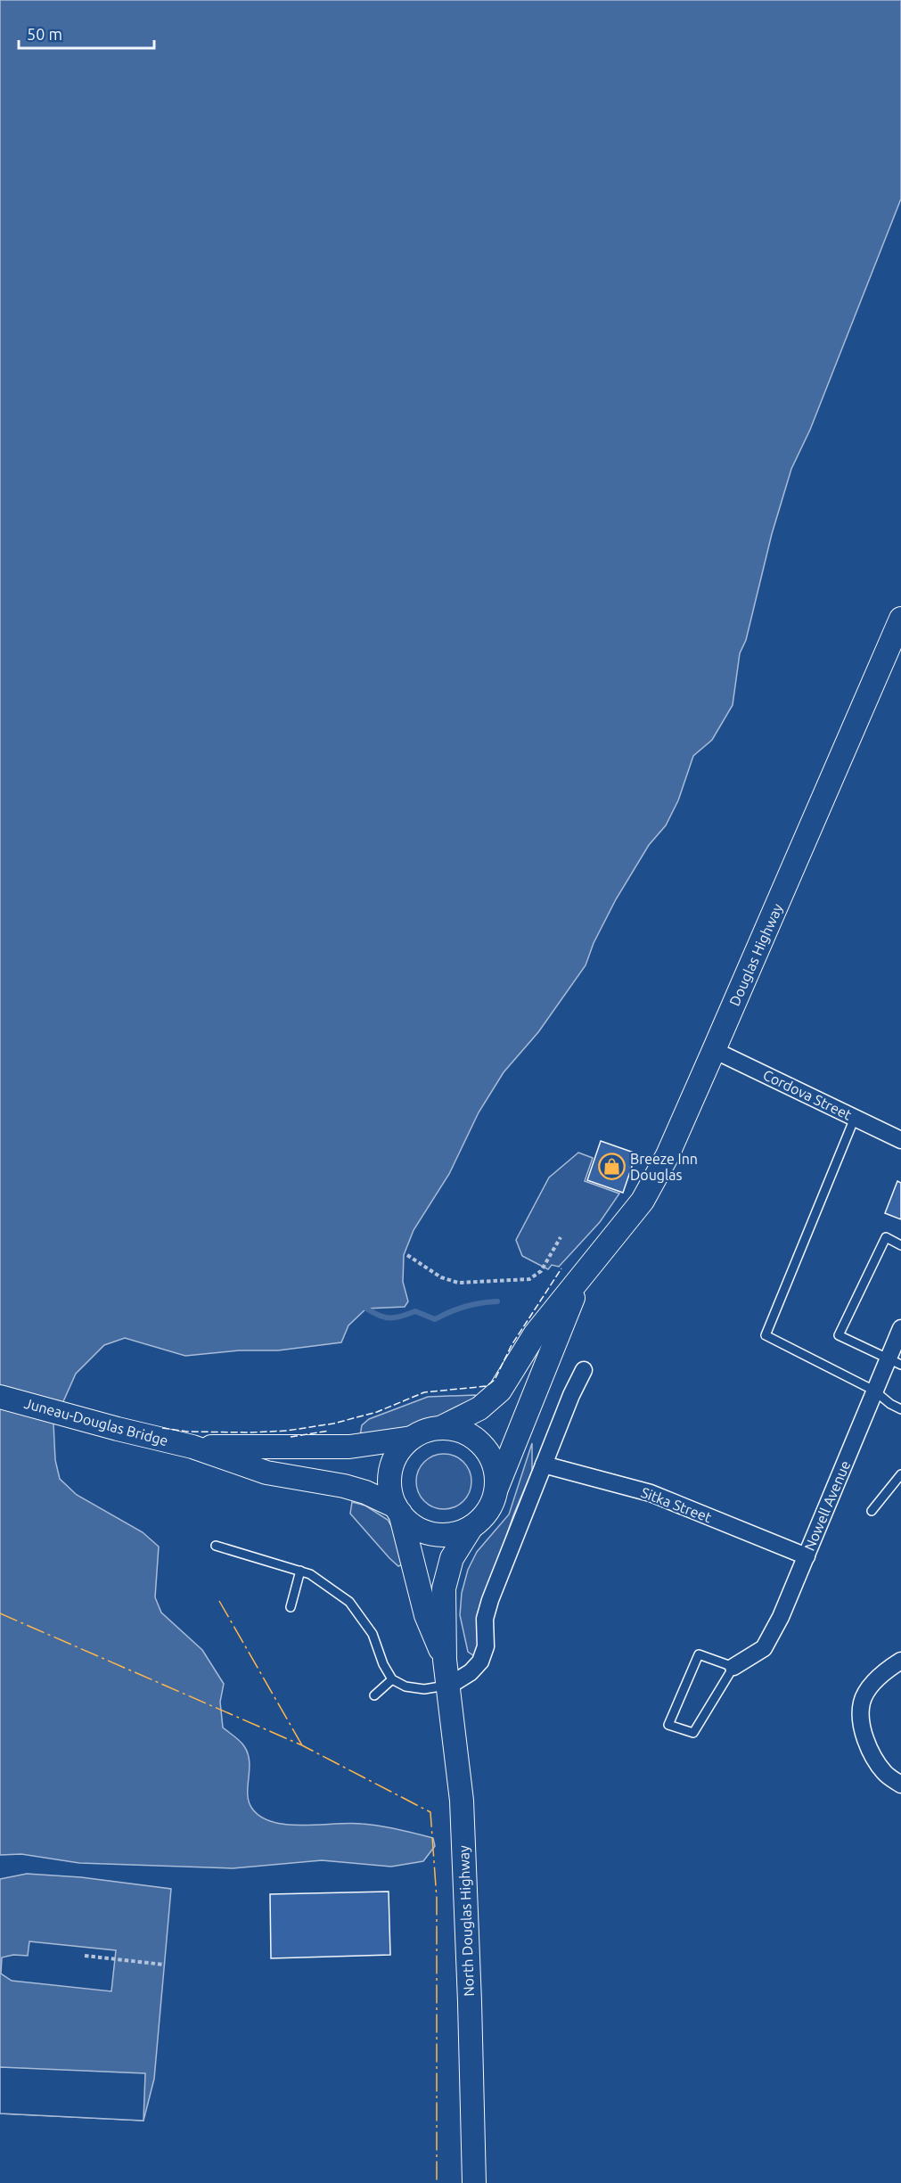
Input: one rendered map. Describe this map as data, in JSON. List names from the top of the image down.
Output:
{
  "streets": {
    "main road": ["Douglas Highway", "Juneau-Douglas Bridge", "North Douglas Highway"],
    "street": ["Cordova Street", "Sitka Street", "Nowell Avenue"]
  },
  "crossings": [
    ["Douglas Highway", "Cordova Street"],
    ["Sitka Street", "Nowell Avenue"]
  ],
  "places": {
    "shop": ["Breeze Inn Douglas"]
  },
  "scale_bar": "50 m"
}
